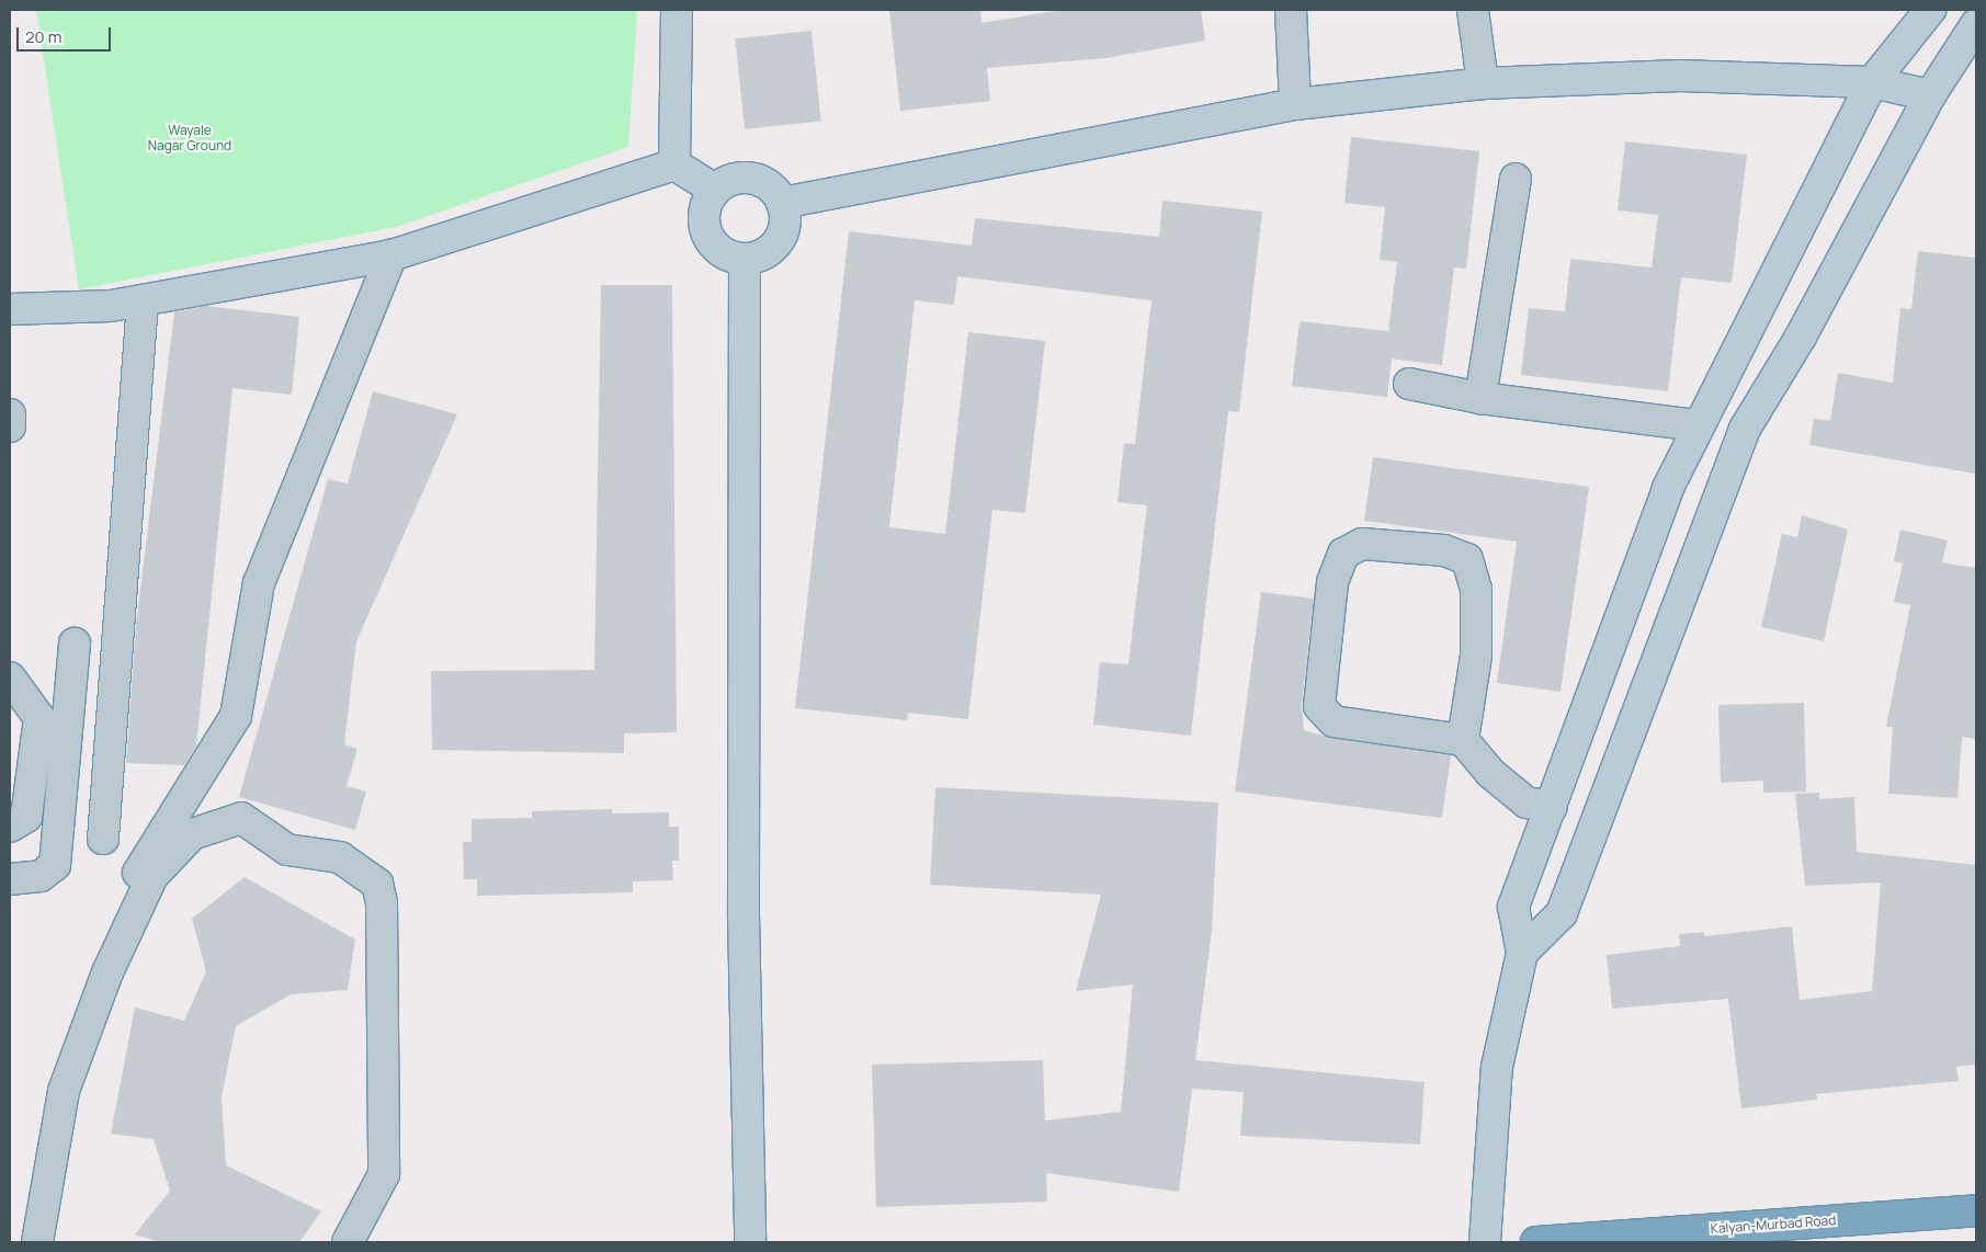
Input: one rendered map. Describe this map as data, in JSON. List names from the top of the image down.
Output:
{
  "streets": {
    "highway": ["Kalyan-Murbad Road"]
  },
  "parks": ["Wayale Nagar Ground"],
  "scale_bar": "20 m"
}
